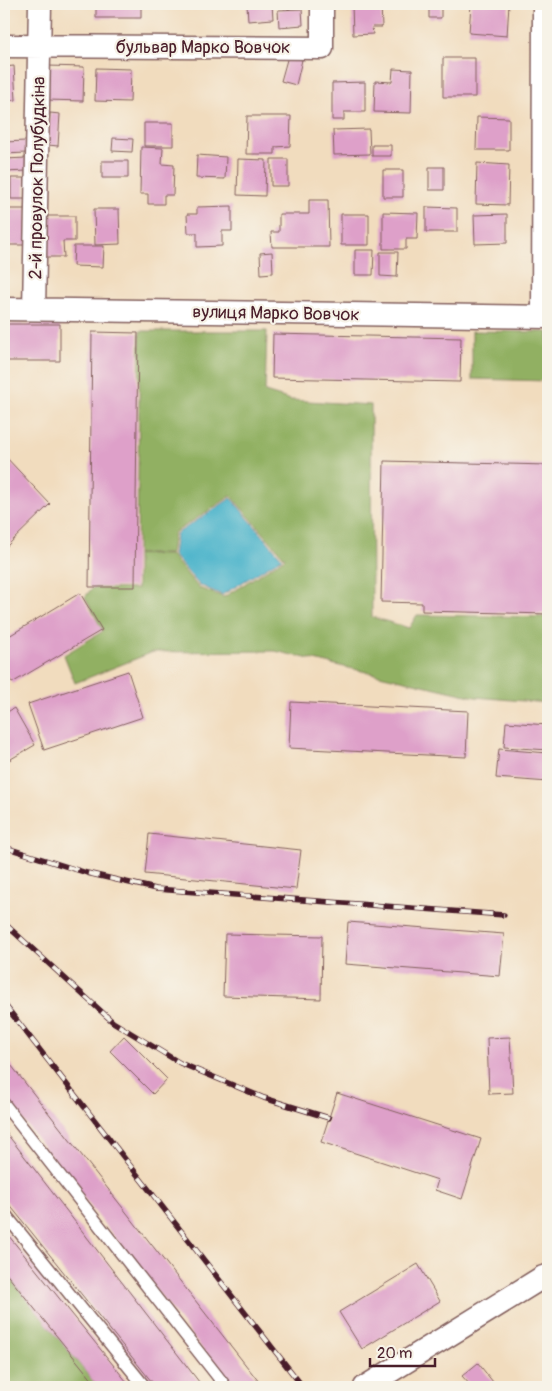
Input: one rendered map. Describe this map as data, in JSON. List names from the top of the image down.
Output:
{
  "streets": {
    "street": ["бульвар Марко Вовчок", "2-й провулок Полубудкіна", "вулиця Марко Вовчок"]
  },
  "crossings": [
    ["бульвар Марко Вовчок", "2-й провулок Полубудкіна"],
    ["2-й провулок Полубудкіна", "вулиця Марко Вовчок"]
  ],
  "scale_bar": "20 m"
}
